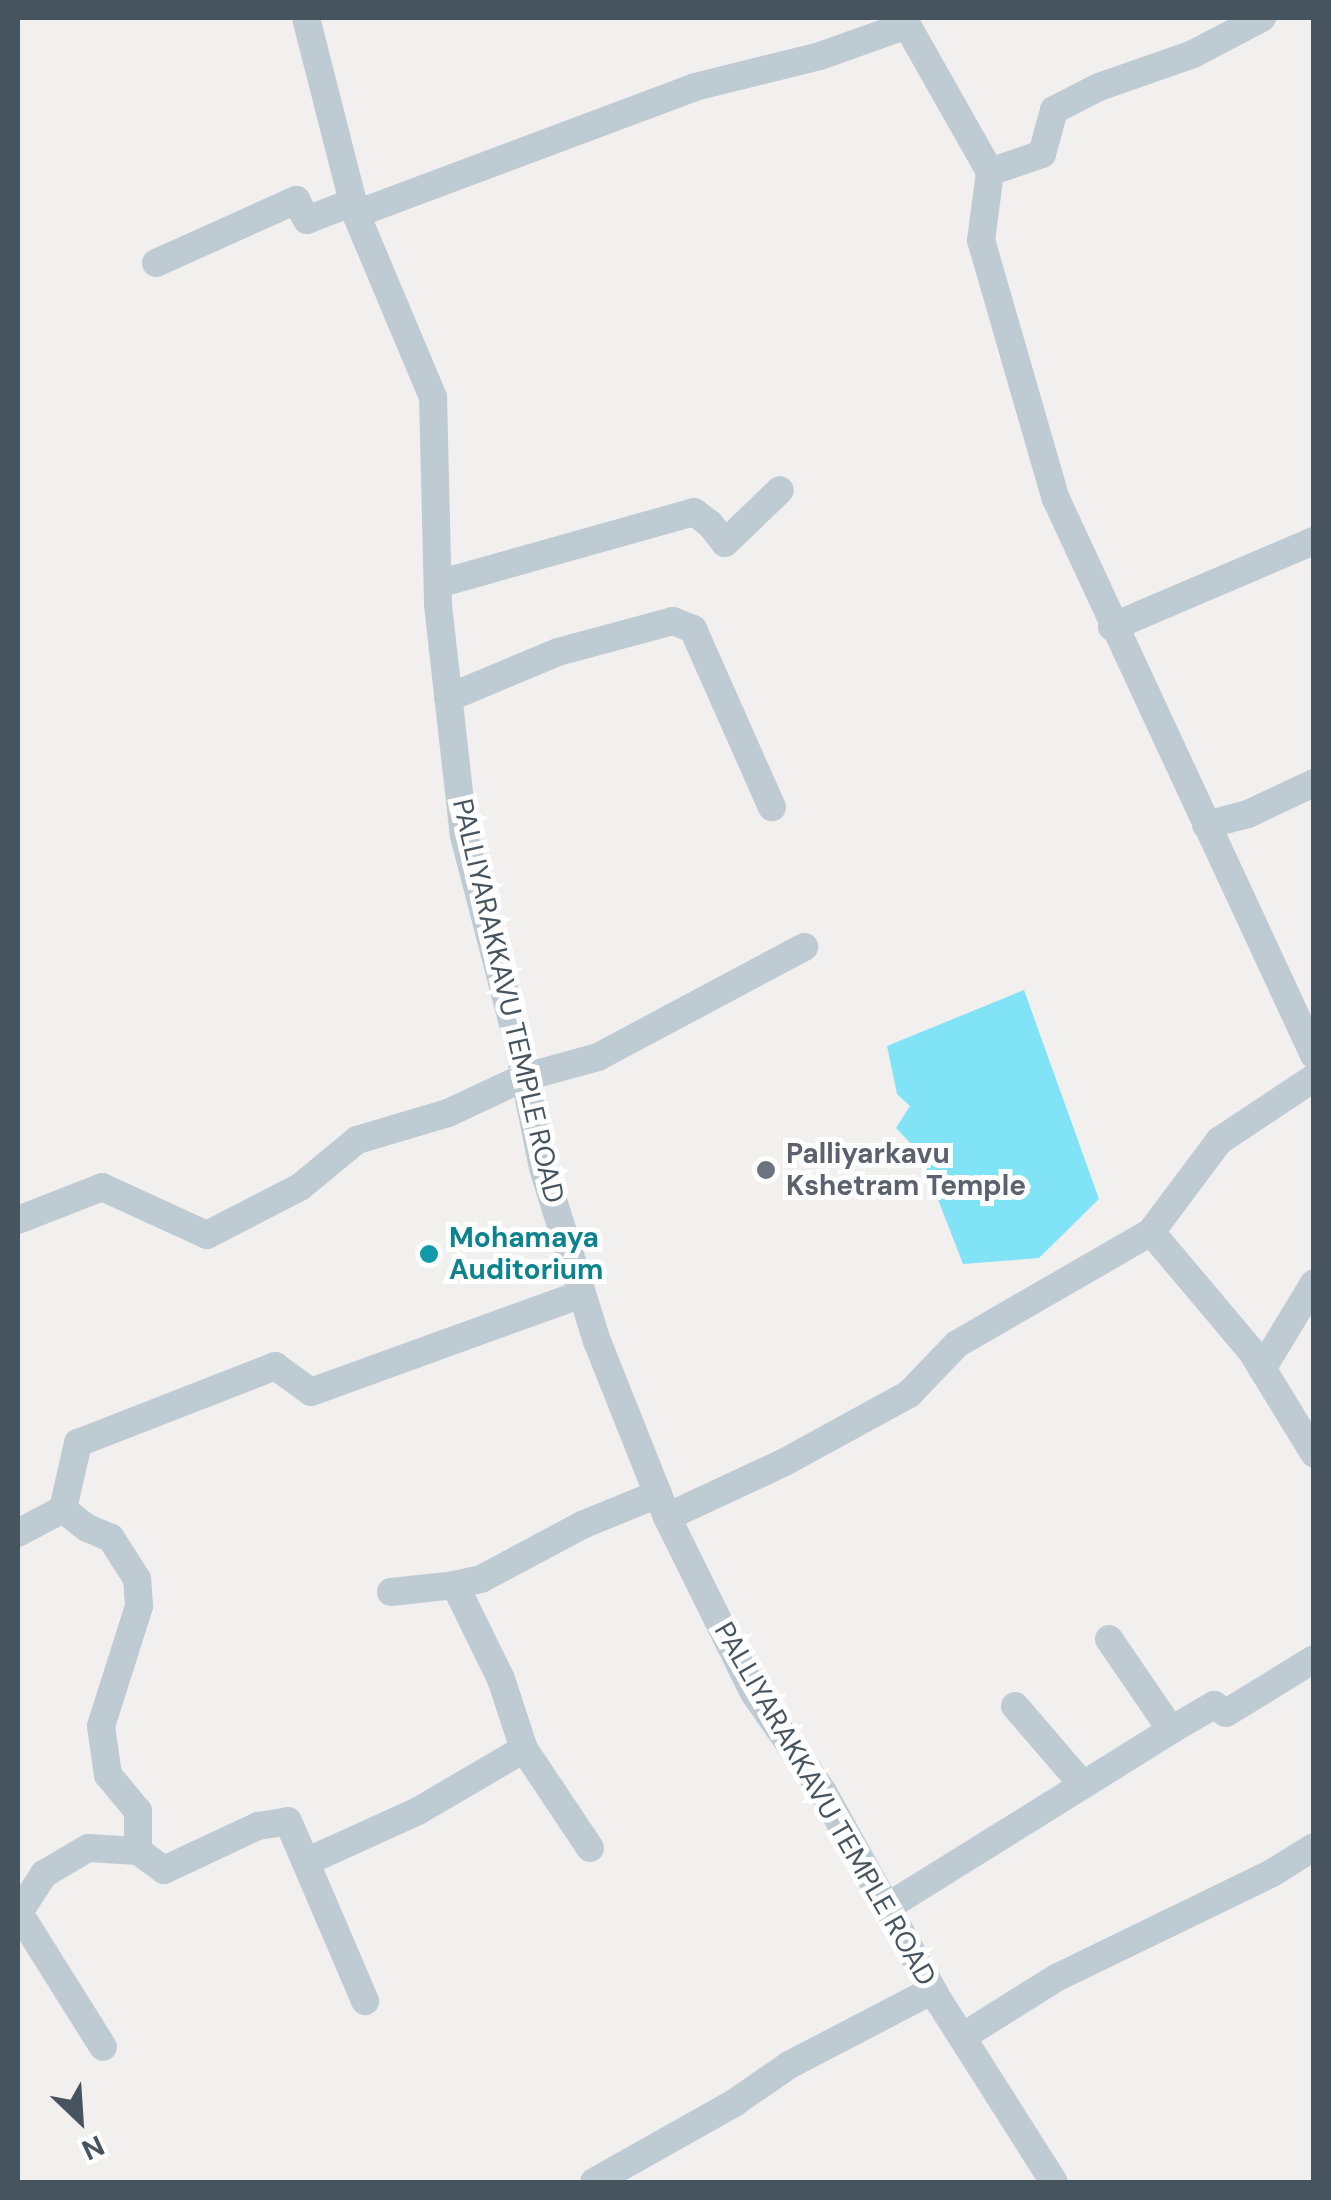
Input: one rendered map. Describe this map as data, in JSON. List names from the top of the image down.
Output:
{
  "streets": {
    "street": ["PALLIYARAKKAVU TEMPLE ROAD"]
  },
  "places": ["Palliyarkavu Kshetram Temple", "Mohamaya Auditorium"],
  "north": "bottom right"
}
